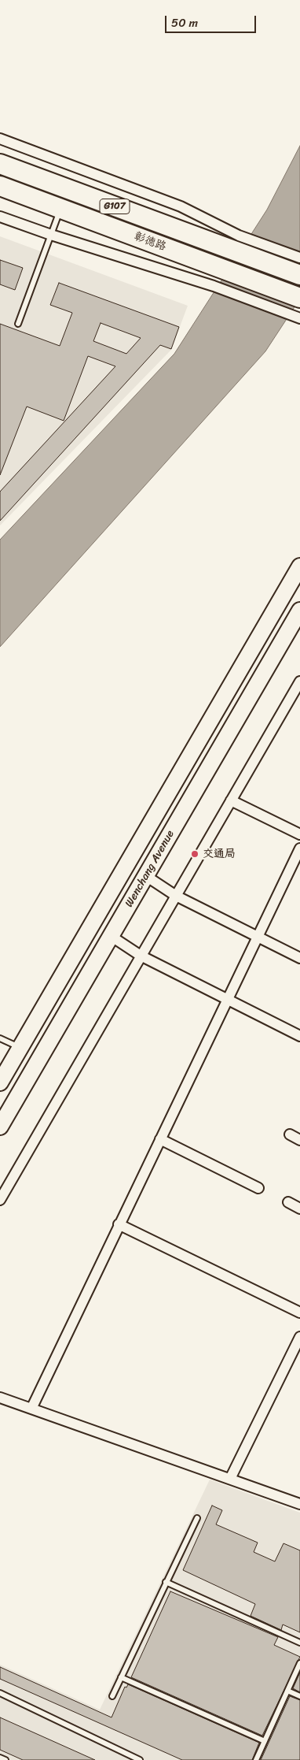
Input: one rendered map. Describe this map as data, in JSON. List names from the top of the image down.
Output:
{
  "streets": {
    "highway": ["G107", "彰德路"],
    "main road": ["Wenchang Avenue"]
  },
  "places": ["交通局"],
  "scale_bar": "50 m"
}
